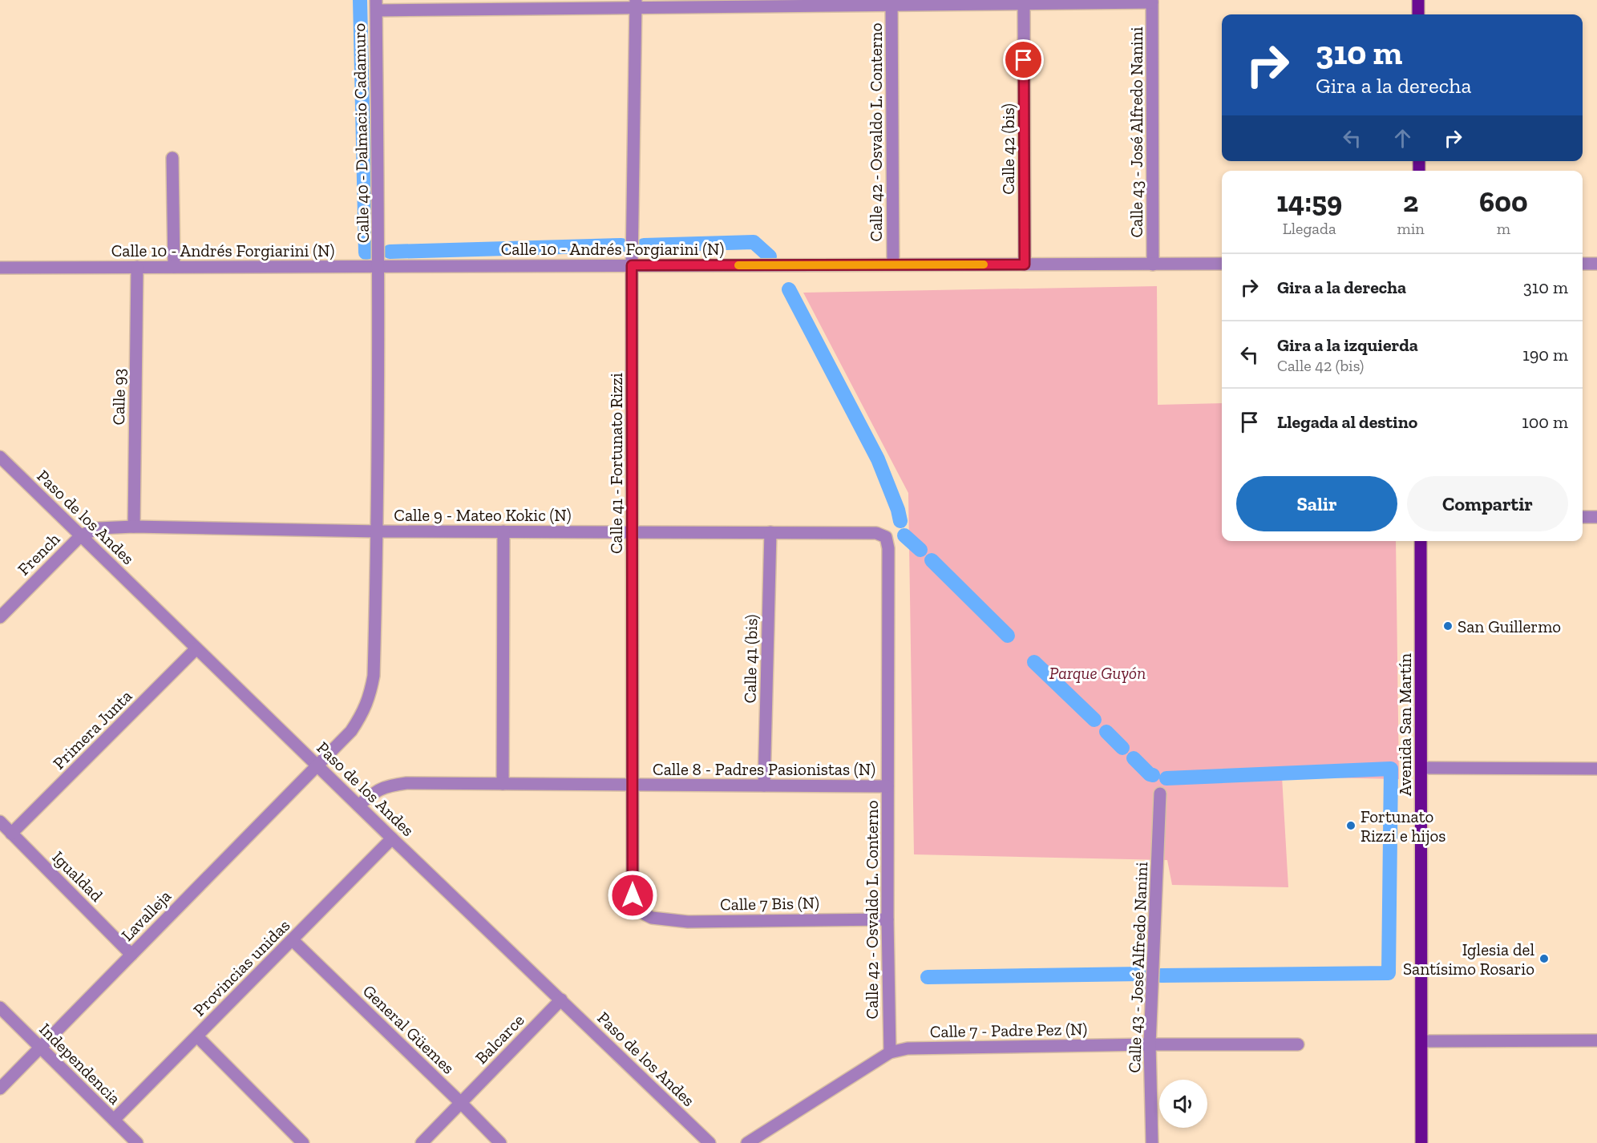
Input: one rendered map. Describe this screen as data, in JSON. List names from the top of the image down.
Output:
{
  "streets": {
    "main road": ["Avenida San Martín"],
    "street": [
      "Calle 42 - Osvaldo L. Conterno",
      "Calle 43 - José Alfredo Nanini",
      "Calle 40 - Dalmacio Cadamuro",
      "Calle 42 (bis)",
      "Calle 10 - Andrés Forgiarini (N)",
      "Calle 93",
      "Calle 41 - Fortunato Rizzi",
      "Calle 9 - Mateo Kokic (N)",
      "Paso de los Andes",
      "French",
      "Calle 41 (bis)",
      "Primera Junta",
      "Calle 8 - Padres Pasionistas (N)",
      "Igualdad",
      "Calle 7 Bis (N)",
      "Lavalleja",
      "Provincias unidas",
      "General Güemes",
      "Calle 7 - Padre Pez (N)",
      "Balcarce",
      "Independencia"
    ]
  },
  "crossings": [
    ["Calle 42 - Osvaldo L. Conterno", "Calle 10 - Andrés Forgiarini (N)"],
    ["Calle 42 - Osvaldo L. Conterno", "Calle 9 - Mateo Kokic (N)"],
    ["Calle 42 - Osvaldo L. Conterno", "Calle 8 - Padres Pasionistas (N)"],
    ["Calle 42 - Osvaldo L. Conterno", "Calle 7 Bis (N)"],
    ["Calle 42 - Osvaldo L. Conterno", "Calle 7 - Padre Pez (N)"],
    ["Calle 43 - José Alfredo Nanini", "Calle 10 - Andrés Forgiarini (N)"],
    ["Calle 43 - José Alfredo Nanini", "Calle 7 - Padre Pez (N)"],
    ["Calle 40 - Dalmacio Cadamuro", "Calle 10 - Andrés Forgiarini (N)"],
    ["Calle 40 - Dalmacio Cadamuro", "Calle 9 - Mateo Kokic (N)"],
    ["Calle 40 - Dalmacio Cadamuro", "Lavalleja"],
    ["Calle 42 (bis)", "Calle 10 - Andrés Forgiarini (N)"],
    ["Calle 10 - Andrés Forgiarini (N)", "Calle 93"],
    ["Calle 10 - Andrés Forgiarini (N)", "Calle 41 - Fortunato Rizzi"],
    ["Calle 93", "Calle 9 - Mateo Kokic (N)"],
    ["Calle 41 - Fortunato Rizzi", "Calle 9 - Mateo Kokic (N)"],
    ["Calle 41 - Fortunato Rizzi", "Calle 8 - Padres Pasionistas (N)"],
    ["Calle 41 - Fortunato Rizzi", "Calle 7 Bis (N)"],
    ["Calle 9 - Mateo Kokic (N)", "Paso de los Andes"],
    ["Calle 9 - Mateo Kokic (N)", "French"],
    ["Calle 9 - Mateo Kokic (N)", "Calle 41 (bis)"],
    ["Calle 9 - Mateo Kokic (N)", "Lavalleja"],
    ["Paso de los Andes", "French"],
    ["Paso de los Andes", "Primera Junta"],
    ["Paso de los Andes", "Calle 8 - Padres Pasionistas (N)"],
    ["Paso de los Andes", "Lavalleja"],
    ["Paso de los Andes", "Provincias unidas"],
    ["Paso de los Andes", "Balcarce"],
    ["Calle 41 (bis)", "Calle 8 - Padres Pasionistas (N)"],
    ["Primera Junta", "Igualdad"],
    ["Igualdad", "Lavalleja"],
    ["Lavalleja", "Independencia"],
    ["Provincias unidas", "General Güemes"],
    ["Provincias unidas", "Independencia"],
    ["General Güemes", "Balcarce"]
  ],
  "parks": ["Parque Guyón"],
  "places": ["San Guillermo", "Fortunato Rizzi e hijos", "Iglesia del Santísimo Rosario"],
  "page": {
    "turn": ["310 m", "Gira a la derecha"],
    "eta": [
      "14:59",
      "Llegada",
      "2",
      "min",
      "600",
      "m"
    ],
    "list": [
      {
        "name": "Gira a la derecha",
        "value": "310 m"
      },
      {
        "name": "Gira a la izquierda",
        "note": "Calle 42 (bis)",
        "value": "190 m"
      },
      {
        "name": "Llegada al destino",
        "value": "100 m"
      }
    ],
    "buttons": ["Salir", "Compartir"]
  }
}
